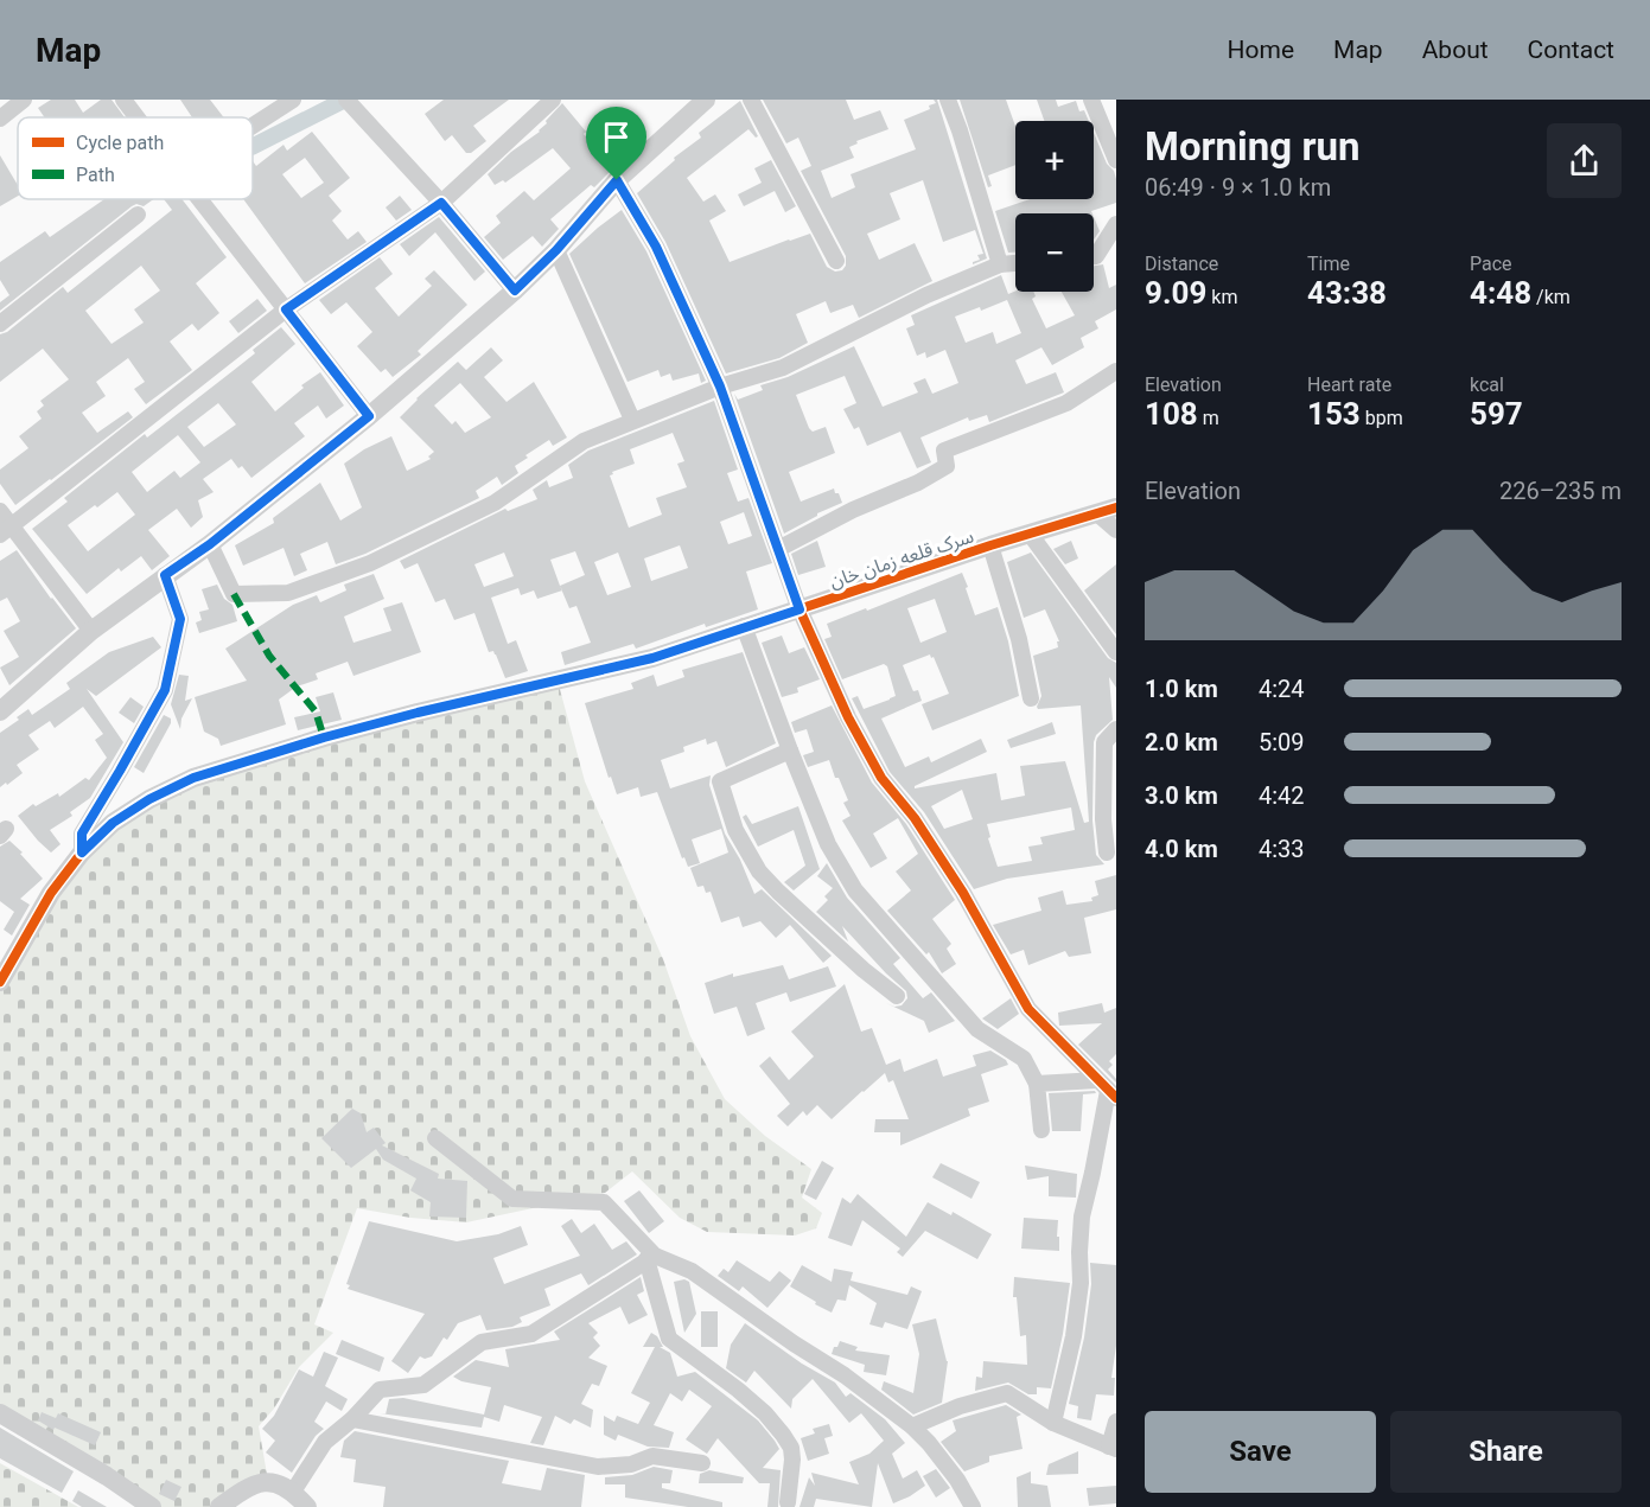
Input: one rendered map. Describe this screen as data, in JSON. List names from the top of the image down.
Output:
{
  "streets": {
    "street": ["سرک قلعه زمان خان"]
  },
  "legend": ["Cycle path", "Path"],
  "page": {
    "header": "Map",
    "nav": [
      "Home",
      "Map",
      "About",
      "Contact"
    ],
    "heading": ["Morning run", "06:49 · 9 × 1.0 km"],
    "map_buttons": ["+", "−"],
    "stats": [
      ["Distance", "9.09 km"],
      ["Time", "43:38"],
      ["Pace", "4:48 /km"],
      ["Elevation", "108 m"],
      ["Heart rate", "153 bpm"],
      ["kcal", "597"]
    ],
    "chart": ["Elevation", "226–235 m"],
    "list": [
      {
        "name": "1.0 km",
        "note": "4:24"
      },
      {
        "name": "2.0 km",
        "note": "5:09"
      },
      {
        "name": "3.0 km",
        "note": "4:42"
      },
      {
        "name": "4.0 km",
        "note": "4:33"
      }
    ],
    "buttons": ["Save", "Share"]
  }
}
